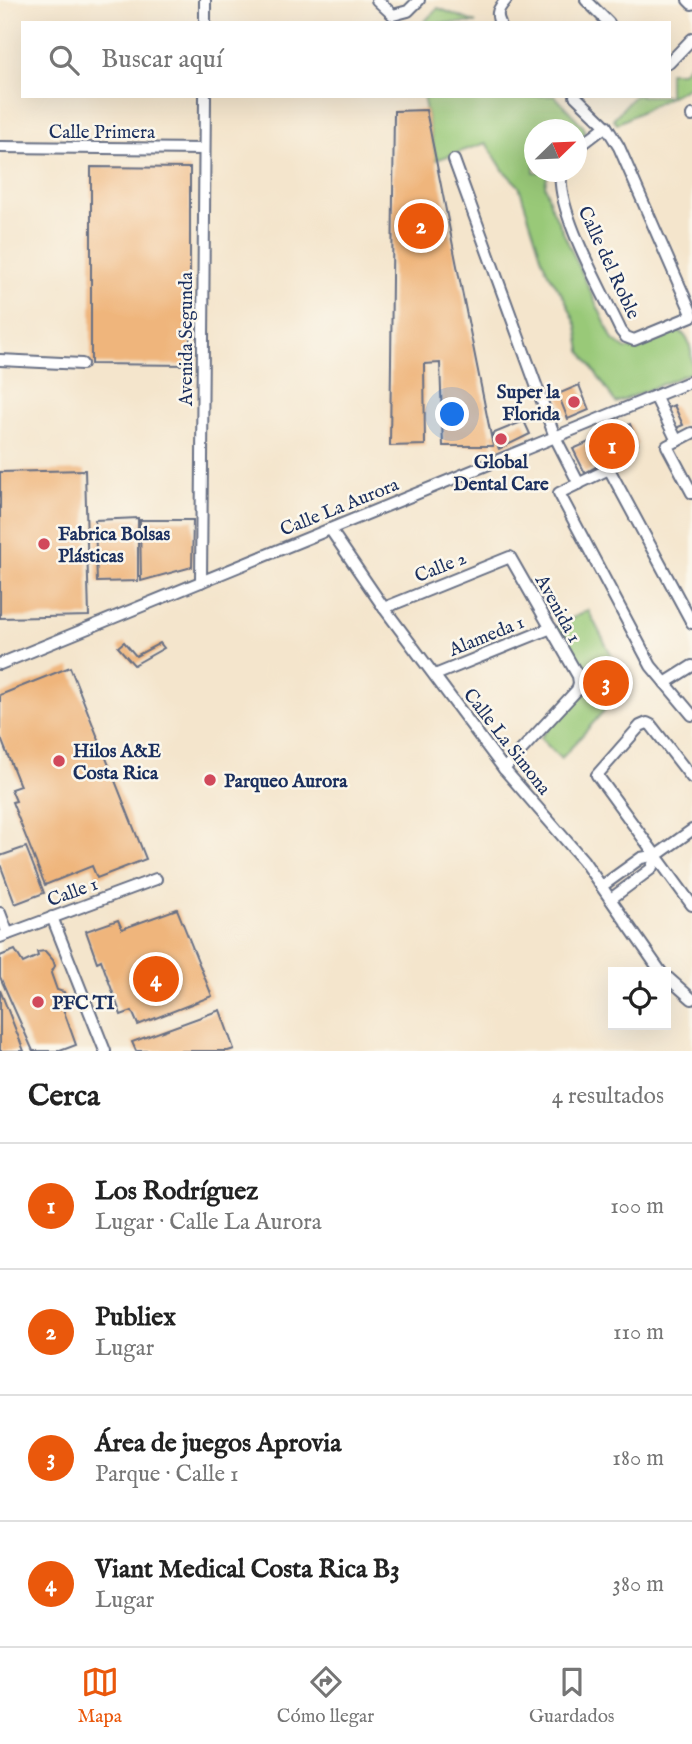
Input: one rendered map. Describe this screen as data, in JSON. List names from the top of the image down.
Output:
{
  "streets": {
    "street": [
      "Calle Primera",
      "Calle del Roble",
      "Avenida Segunda",
      "Calle La Aurora",
      "Calle 2",
      "Avenida 1",
      "Alameda 1",
      "Calle La Simona",
      "Calle 1"
    ]
  },
  "crossings": [
    ["Calle Primera", "Avenida Segunda"],
    ["Avenida Segunda", "Calle La Aurora"],
    ["Calle La Aurora", "Calle La Simona"],
    ["Calle 2", "Avenida 1"],
    ["Calle 2", "Calle La Simona"],
    ["Avenida 1", "Alameda 1"],
    ["Avenida 1", "Calle La Simona"],
    ["Alameda 1", "Calle La Simona"]
  ],
  "places": [
    "Super la Florida",
    "Global Dental Care",
    "Fabrica Bolsas Plásticas",
    "Hilos A&E Costa Rica",
    "Parqueo Aurora",
    "PFC TI"
  ],
  "north": "top right",
  "page": {
    "search": "Buscar aquí",
    "pins": [
      "2",
      "1",
      "3",
      "4"
    ],
    "heading": ["Cerca", "4 resultados"],
    "list": [
      {
        "mark": "1",
        "name": "Los Rodríguez",
        "note": "Lugar · Calle La Aurora",
        "value": "100 m"
      },
      {
        "mark": "2",
        "name": "Publiex",
        "note": "Lugar",
        "value": "110 m"
      },
      {
        "mark": "3",
        "name": "Área de juegos Aprovia",
        "note": "Parque · Calle 1",
        "value": "180 m"
      },
      {
        "mark": "4",
        "name": "Viant Medical Costa Rica B3",
        "note": "Lugar",
        "value": "380 m"
      }
    ],
    "nav": ["Mapa", "Cómo llegar", "Guardados"]
  }
}
